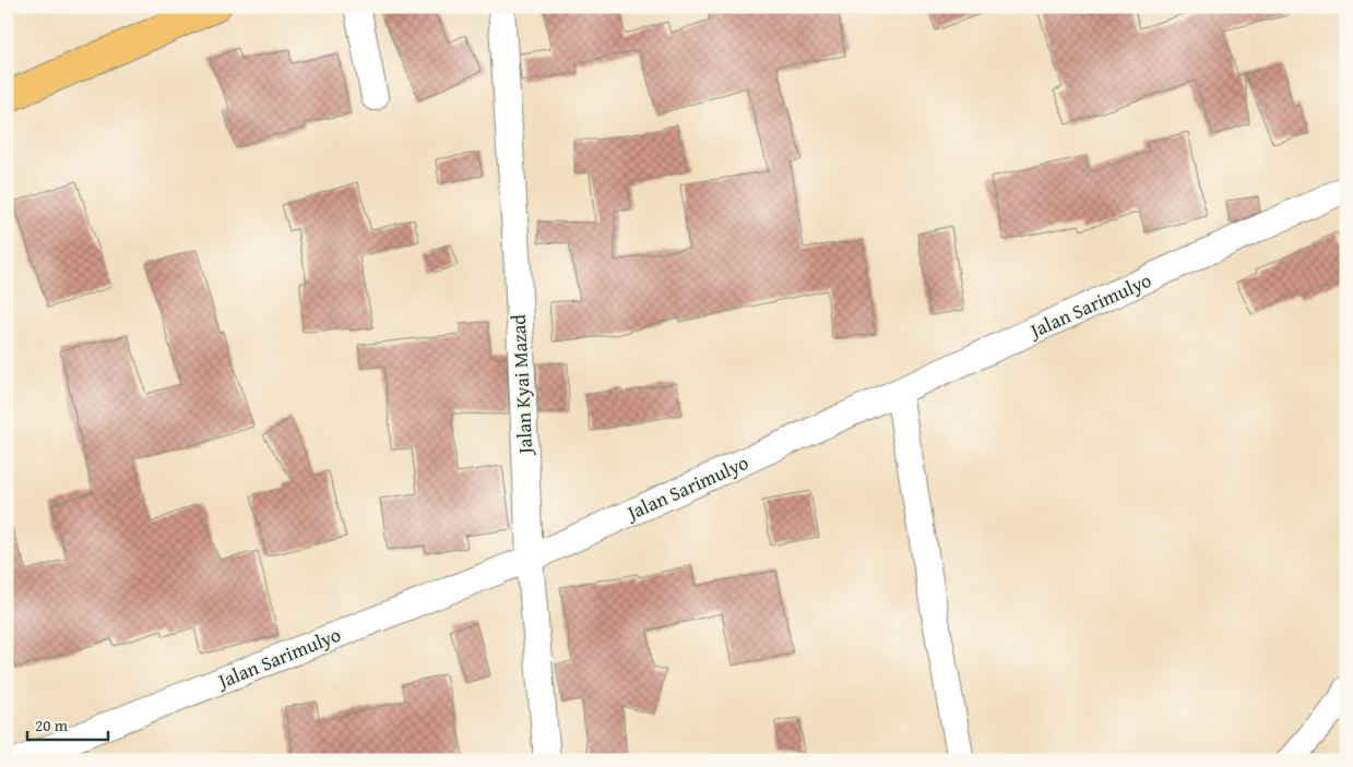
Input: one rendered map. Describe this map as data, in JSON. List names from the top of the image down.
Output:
{
  "streets": {
    "street": ["Jalan Sarimulyo", "Jalan Kyai Mazad"]
  },
  "crossings": [
    ["Jalan Sarimulyo", "Jalan Kyai Mazad"]
  ],
  "scale_bar": "20 m"
}
